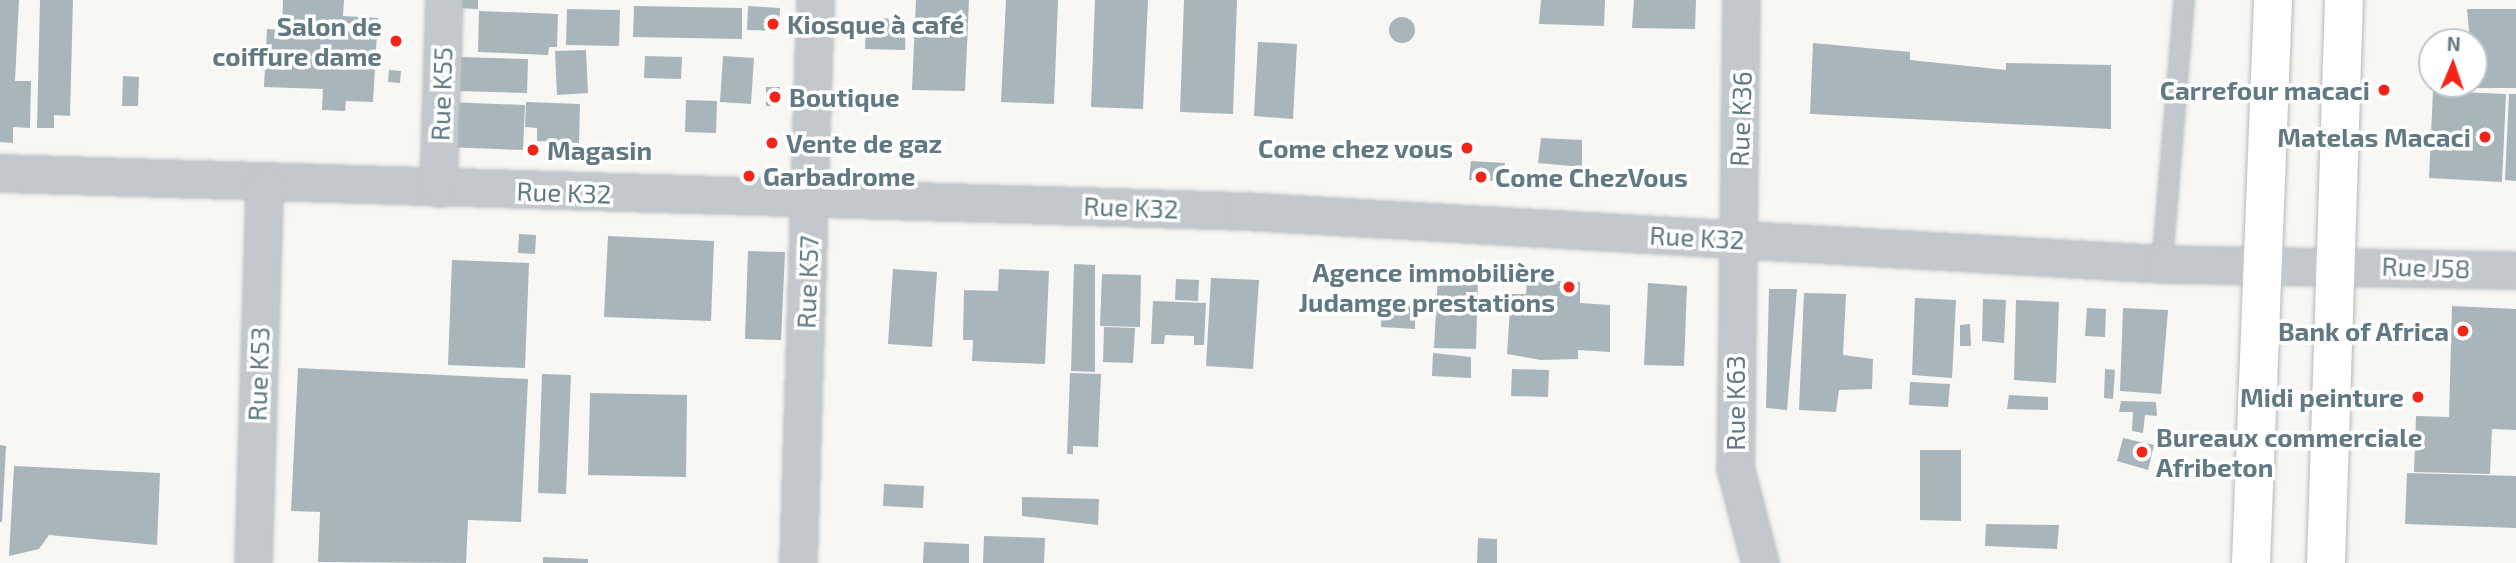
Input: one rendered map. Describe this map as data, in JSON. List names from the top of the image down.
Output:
{
  "streets": {
    "street": [
      "Rue K55",
      "Rue K36",
      "Rue K32",
      "Rue J58",
      "Rue K57",
      "Rue K53",
      "Rue K63"
    ]
  },
  "crossings": [
    ["Rue K55", "Rue K32"],
    ["Rue K36", "Rue K32"],
    ["Rue K36", "Rue K63"],
    ["Rue K32", "Rue J58"],
    ["Rue K32", "Rue K57"],
    ["Rue K32", "Rue K53"],
    ["Rue K32", "Rue K63"]
  ],
  "places": [
    "Kiosque à café",
    "Salon de coiffure dame",
    "Carrefour macaci",
    "Boutique",
    "Matelas Macaci",
    "Vente de gaz",
    "Come chez vous",
    "Magasin",
    "Garbadrome",
    "Come ChezVous",
    "Agence immobilière Judamge prestations",
    "Bank of Africa",
    "Midi peinture",
    "Bureaux commerciale Afribeton"
  ],
  "north": "top"
}
